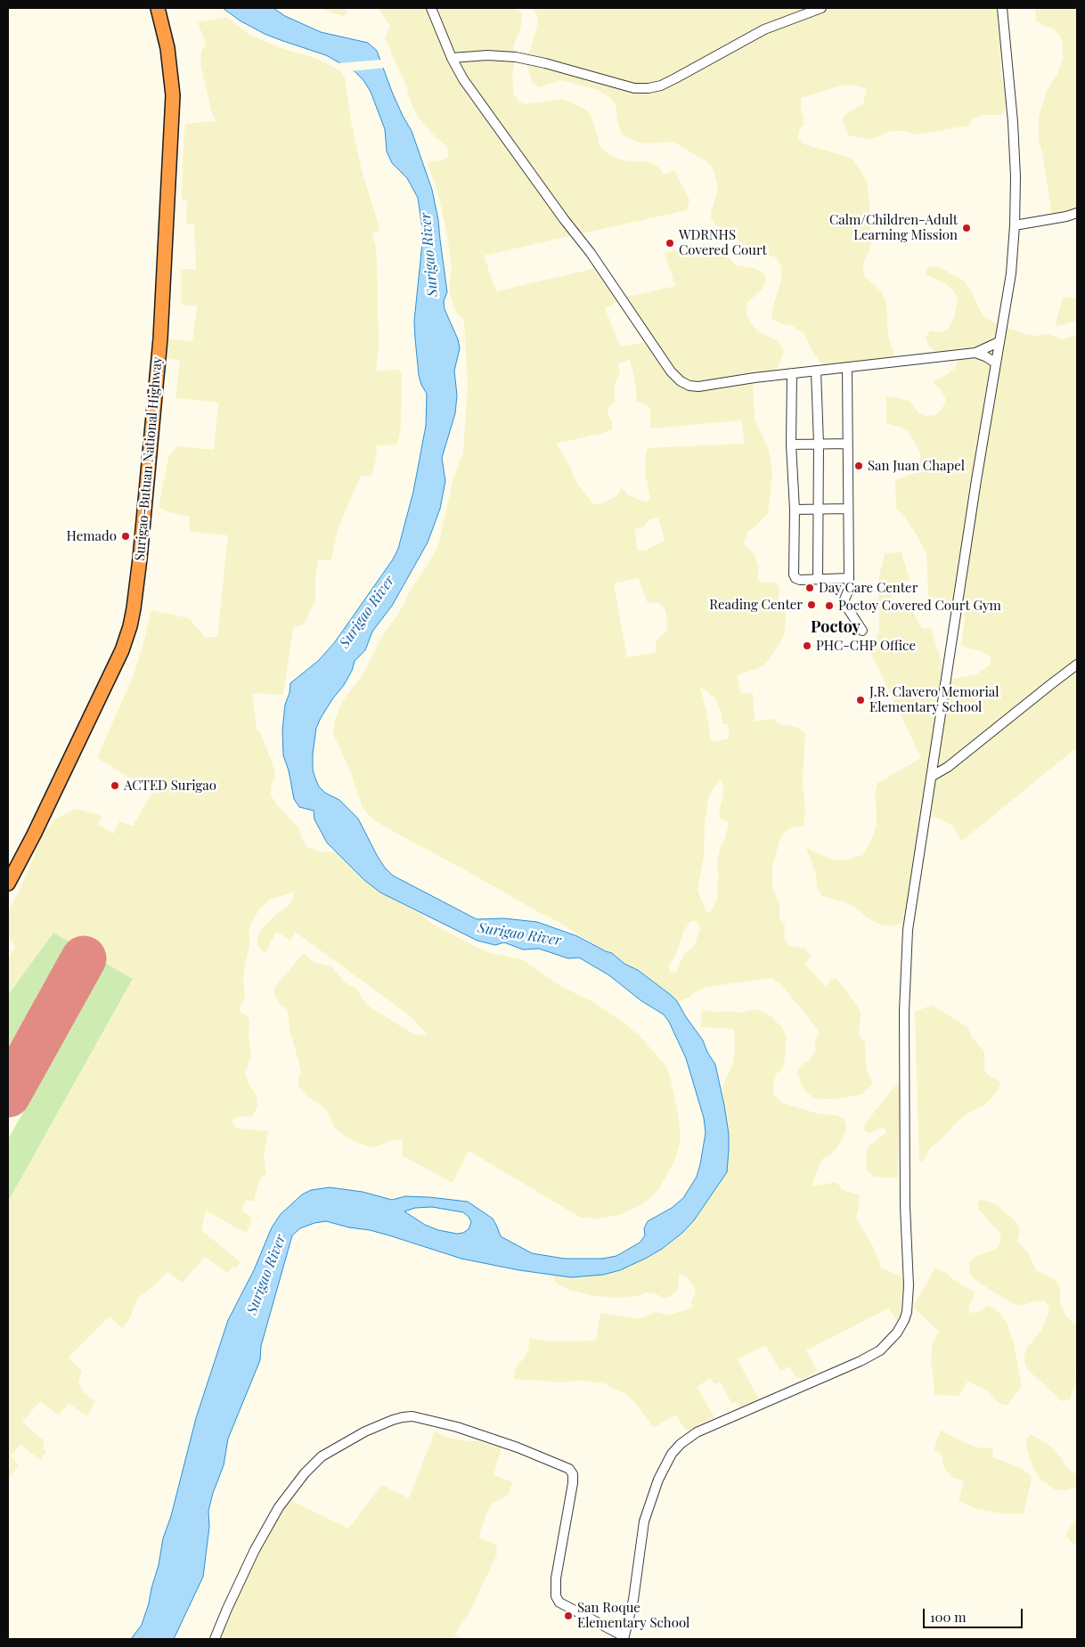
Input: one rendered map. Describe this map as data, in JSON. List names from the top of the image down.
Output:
{
  "streets": {
    "highway": ["Surigao-Butuan National Highway"]
  },
  "districts": ["Poctoy"],
  "water": ["Surigao River"],
  "places": [
    "Calm/Children-Adult Learning Mission",
    "WDRNHS Covered Court",
    "San Juan Chapel",
    "Hemado",
    "Day Care Center",
    "Reading Center",
    "Poctoy Covered Court Gym",
    "PHC-CHP Office",
    "J.R. Clavero Memorial Elementary School",
    "ACTED Surigao",
    "San Roque Elementary School"
  ],
  "scale_bar": "100 m"
}
